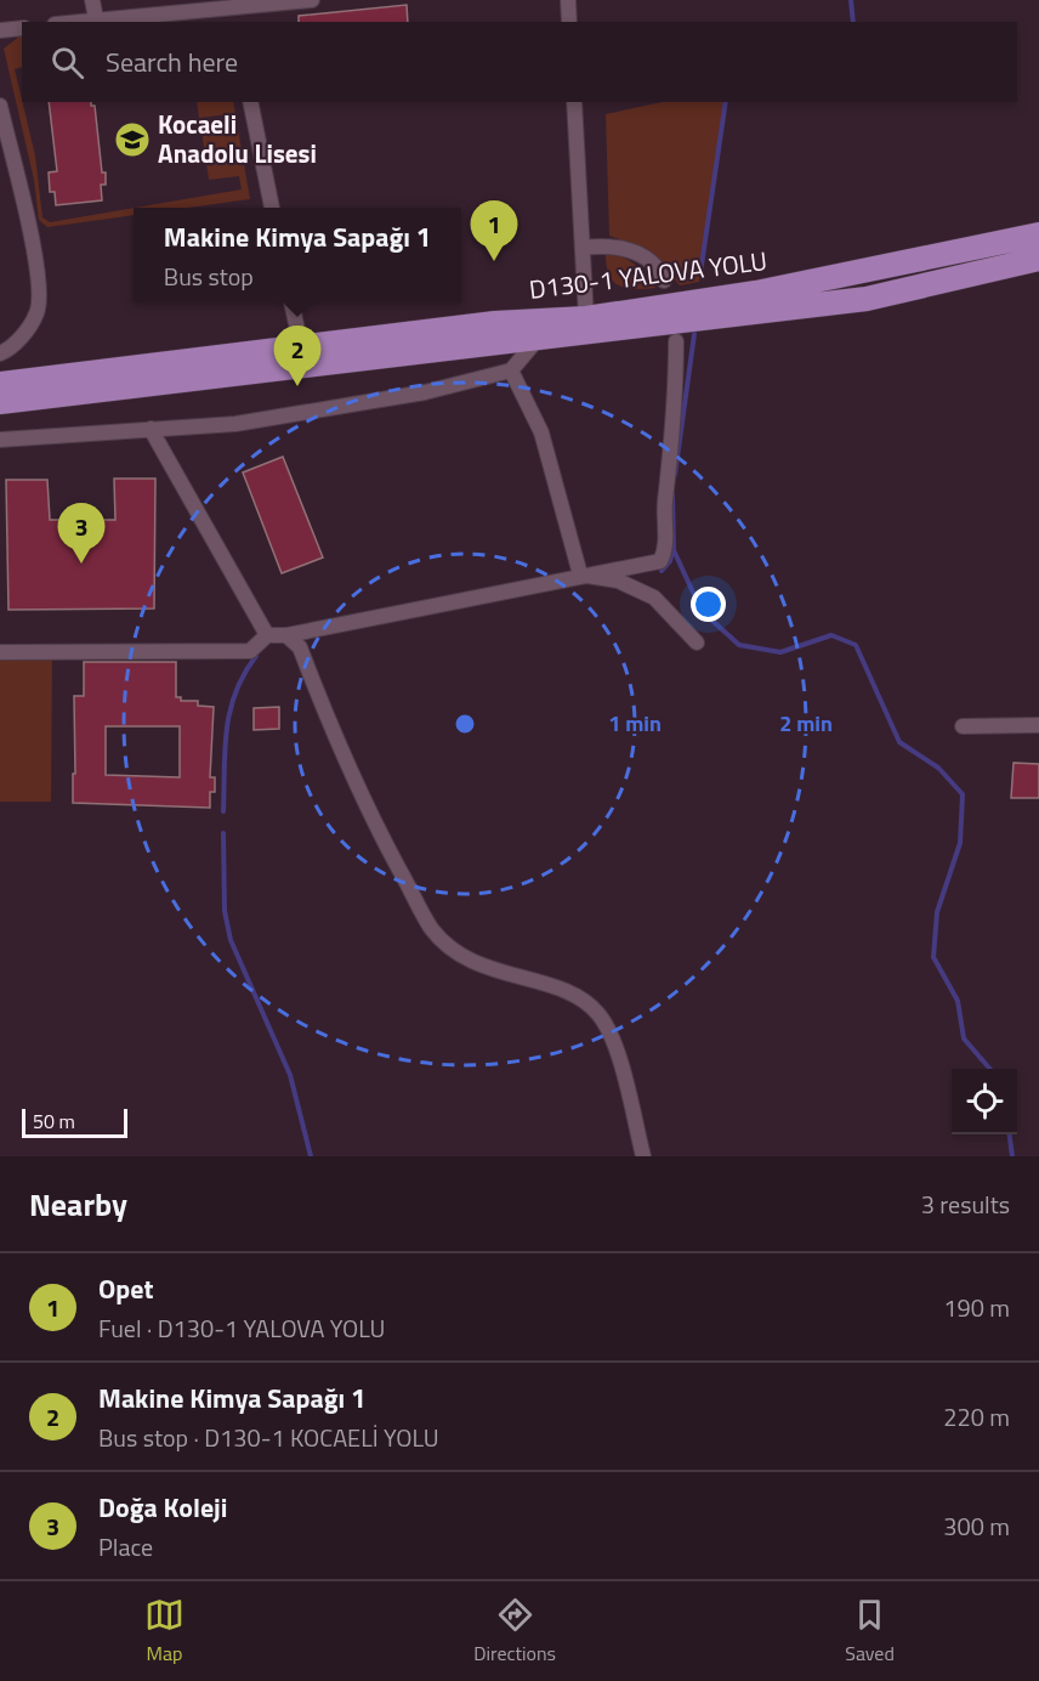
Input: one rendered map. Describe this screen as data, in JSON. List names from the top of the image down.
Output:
{
  "streets": {
    "highway": ["D130-1 YALOVA YOLU"]
  },
  "places": {
    "school or university": ["Kocaeli Anadolu Lisesi"]
  },
  "scale_bar": "50 m",
  "page": {
    "search": "Search here",
    "pins": ["1", "2", "3"],
    "popup": ["Makine Kimya Sapağı 1", "Bus stop"],
    "scale": "50 m",
    "heading": ["Nearby", "3 results"],
    "list": [
      {
        "mark": "1",
        "name": "Opet",
        "note": "Fuel · D130-1 YALOVA YOLU",
        "value": "190 m"
      },
      {
        "mark": "2",
        "name": "Makine Kimya Sapağı 1",
        "note": "Bus stop · D130-1 KOCAELİ YOLU",
        "value": "220 m"
      },
      {
        "mark": "3",
        "name": "Doğa Koleji",
        "note": "Place",
        "value": "300 m"
      }
    ],
    "nav": ["Map", "Directions", "Saved"]
  },
  "rings": ["1 min", "2 min"]
}
